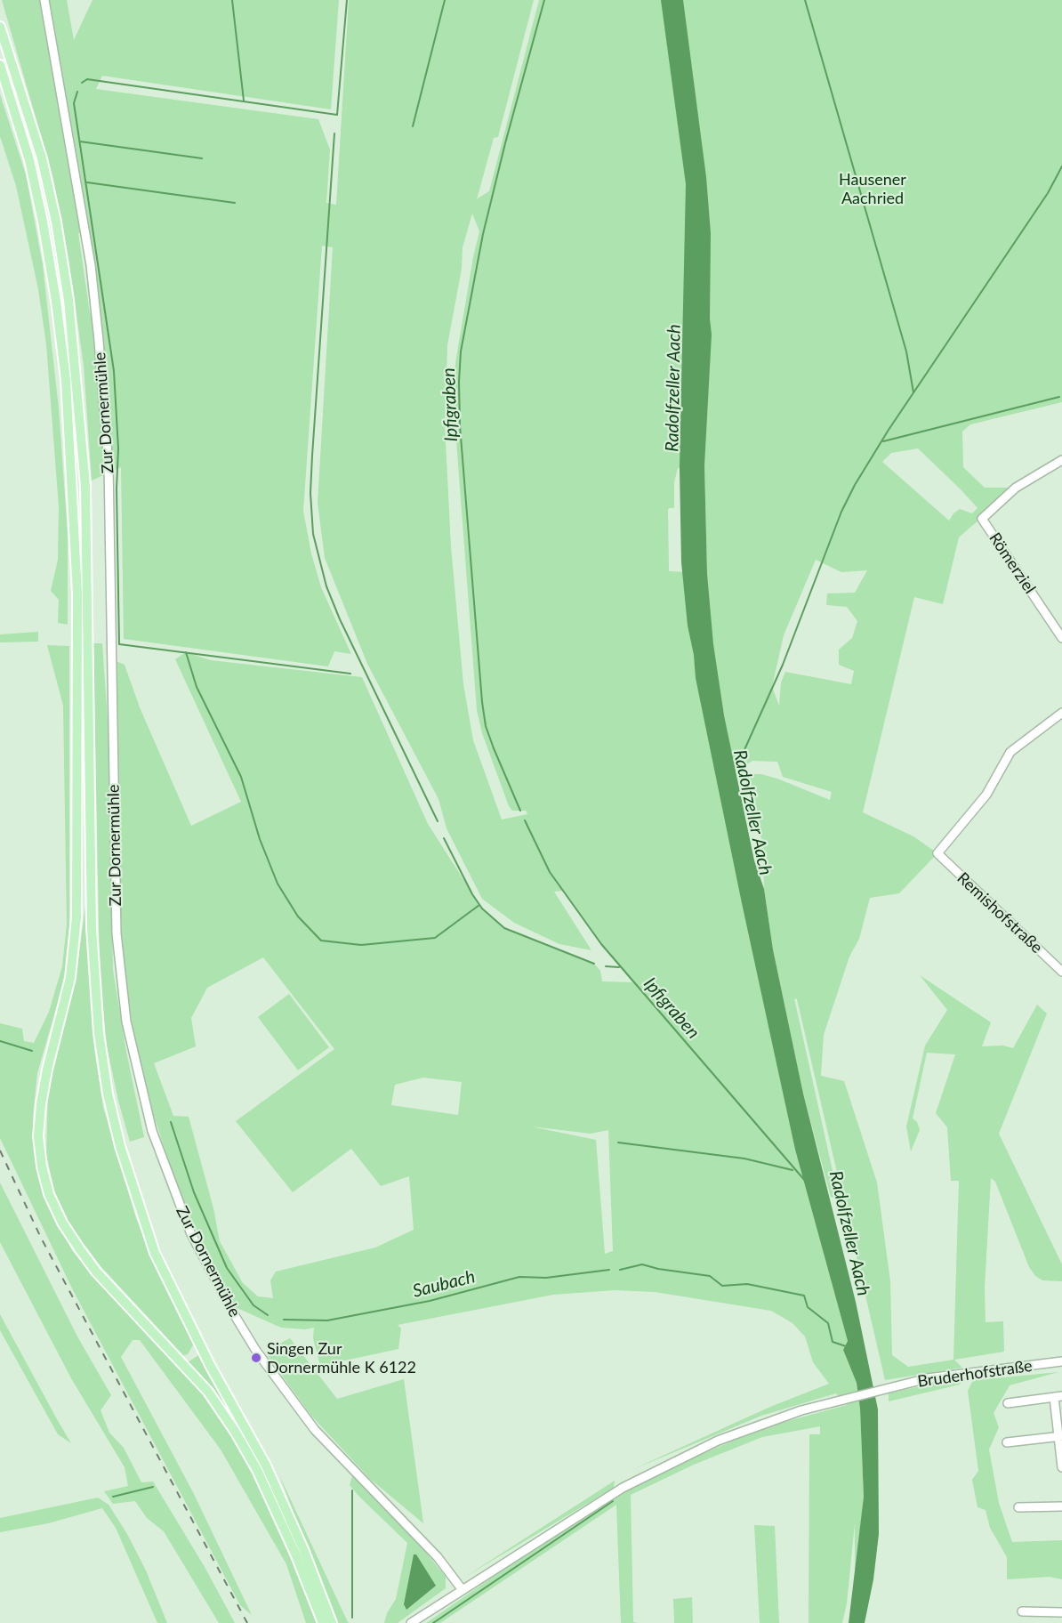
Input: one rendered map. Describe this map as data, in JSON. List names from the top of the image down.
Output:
{
  "streets": {
    "street": [
      "Zur Dornermühle",
      "Römerziel",
      "Remishofstraße",
      "Bruderhofstraße"
    ]
  },
  "crossings": [
    ["Zur Dornermühle", "Bruderhofstraße"]
  ],
  "water": ["Radolfzeller Aach", "Ipfigraben", "Saubach"],
  "parks": ["Hausener Aachried"],
  "places": ["Singen Zur Dornermühle K 6122"]
}
